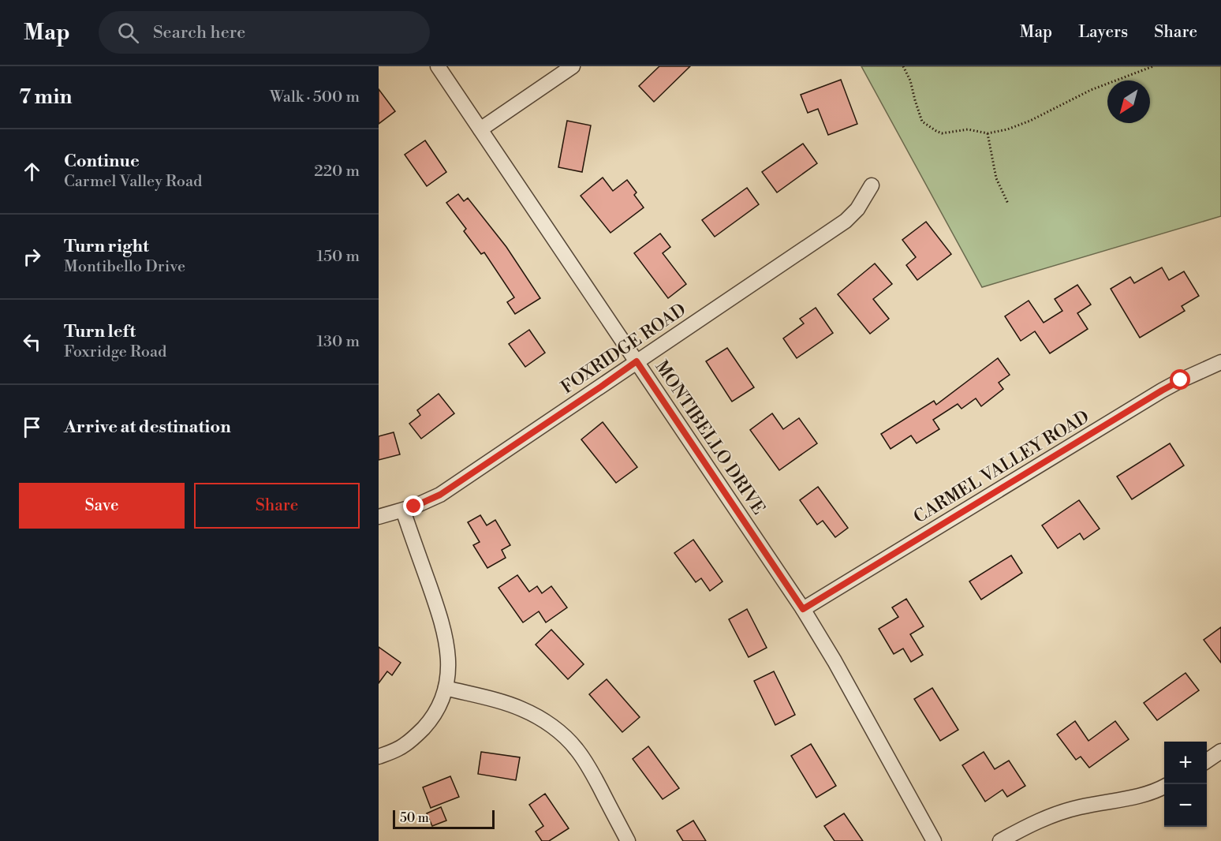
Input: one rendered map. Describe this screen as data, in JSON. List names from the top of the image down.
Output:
{
  "streets": {
    "street": ["FOXRIDGE ROAD", "MONTIBELLO DRIVE", "CARMEL VALLEY ROAD"]
  },
  "crossings": [
    ["FOXRIDGE ROAD", "MONTIBELLO DRIVE"],
    ["MONTIBELLO DRIVE", "CARMEL VALLEY ROAD"]
  ],
  "scale_bar": "50 m",
  "north": "bottom left",
  "page": {
    "header": "Map",
    "search": "Search here",
    "nav": ["Map", "Layers", "Share"],
    "heading": ["7 min", "Walk · 500 m"],
    "list": [
      ["Continue", "Carmel Valley Road", "220 m"],
      ["Turn right", "Montibello Drive", "150 m"],
      ["Turn left", "Foxridge Road", "130 m"],
      "Arrive at destination"
    ],
    "buttons": ["Save", "Share"],
    "map_buttons": ["+", "−"],
    "scale": "50 m"
  }
}
